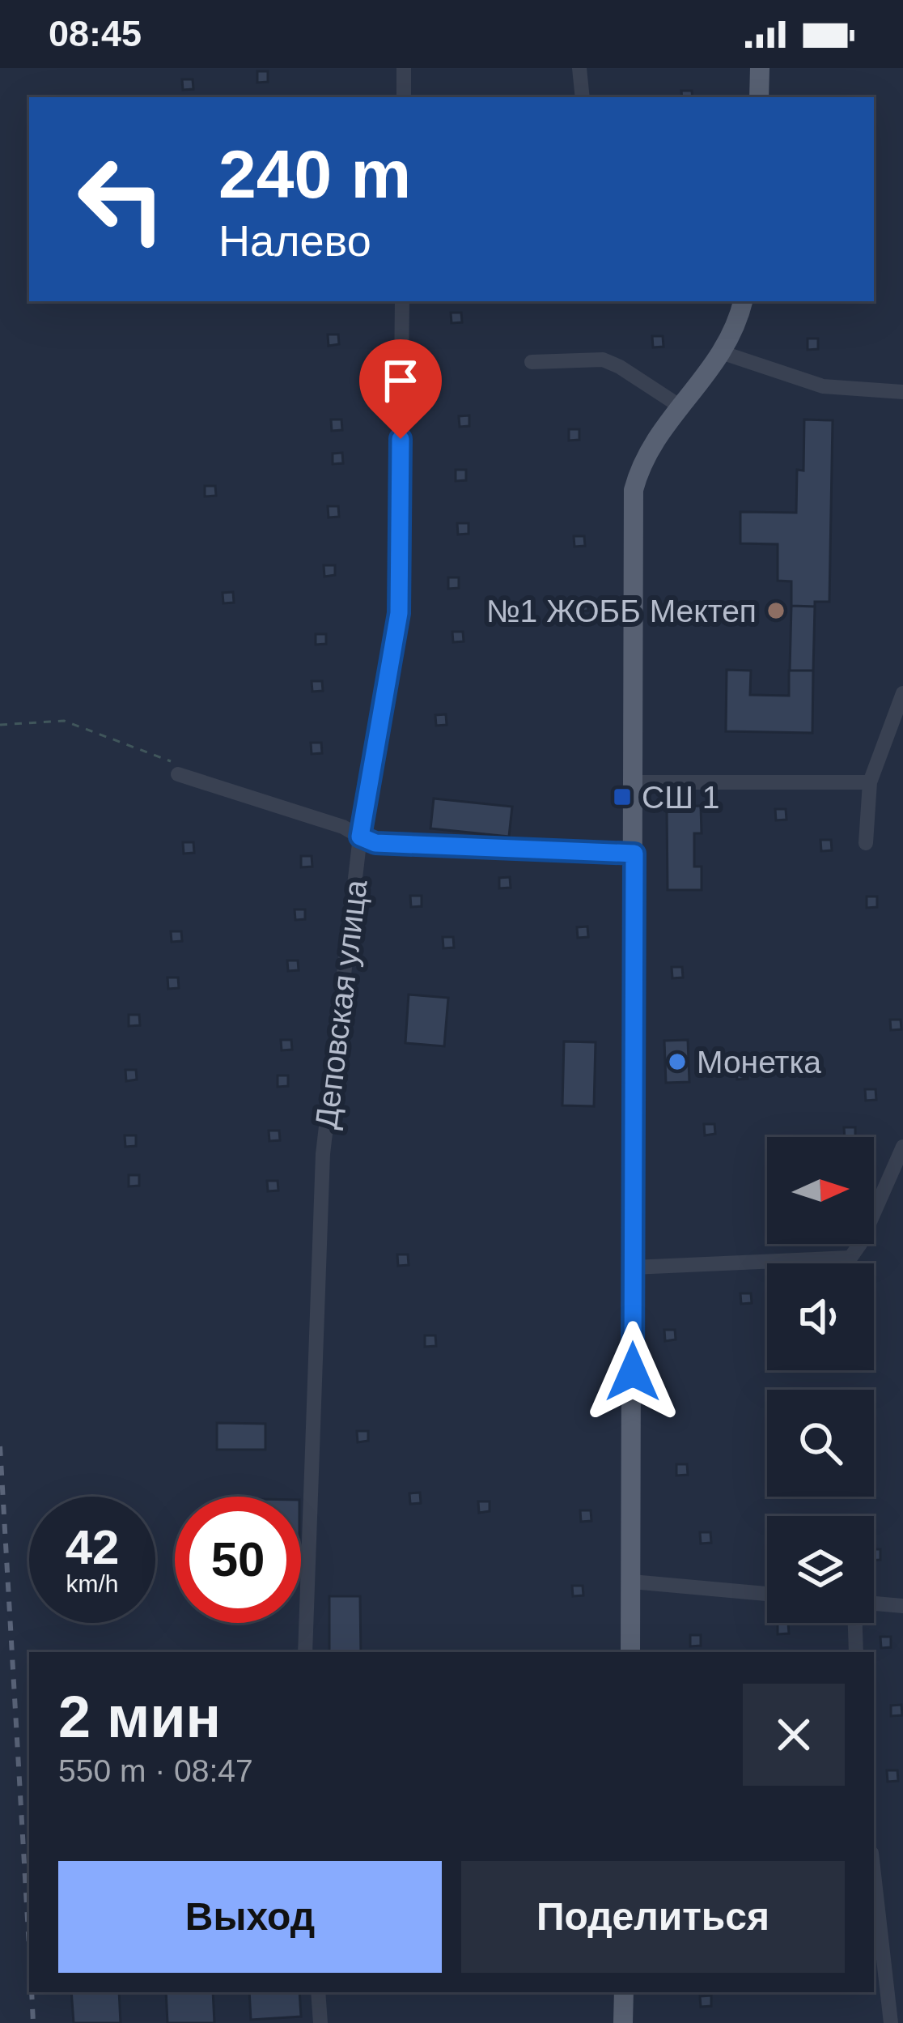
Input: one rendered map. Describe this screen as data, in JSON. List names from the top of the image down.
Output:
{
  "streets": {
    "street": ["Деповская улица"]
  },
  "places": {
    "other": ["№1 ЖОББ Мектеп", "Монетка"],
    "transit": ["СШ 1"]
  },
  "north": "right",
  "page": {
    "status": "08:45",
    "turn": ["240 m", "Налево"],
    "speed": "42 km/h",
    "limit": "50",
    "heading": ["2 мин", "550 m · 08:47"],
    "buttons": ["Выход", "Поделиться"]
  }
}
